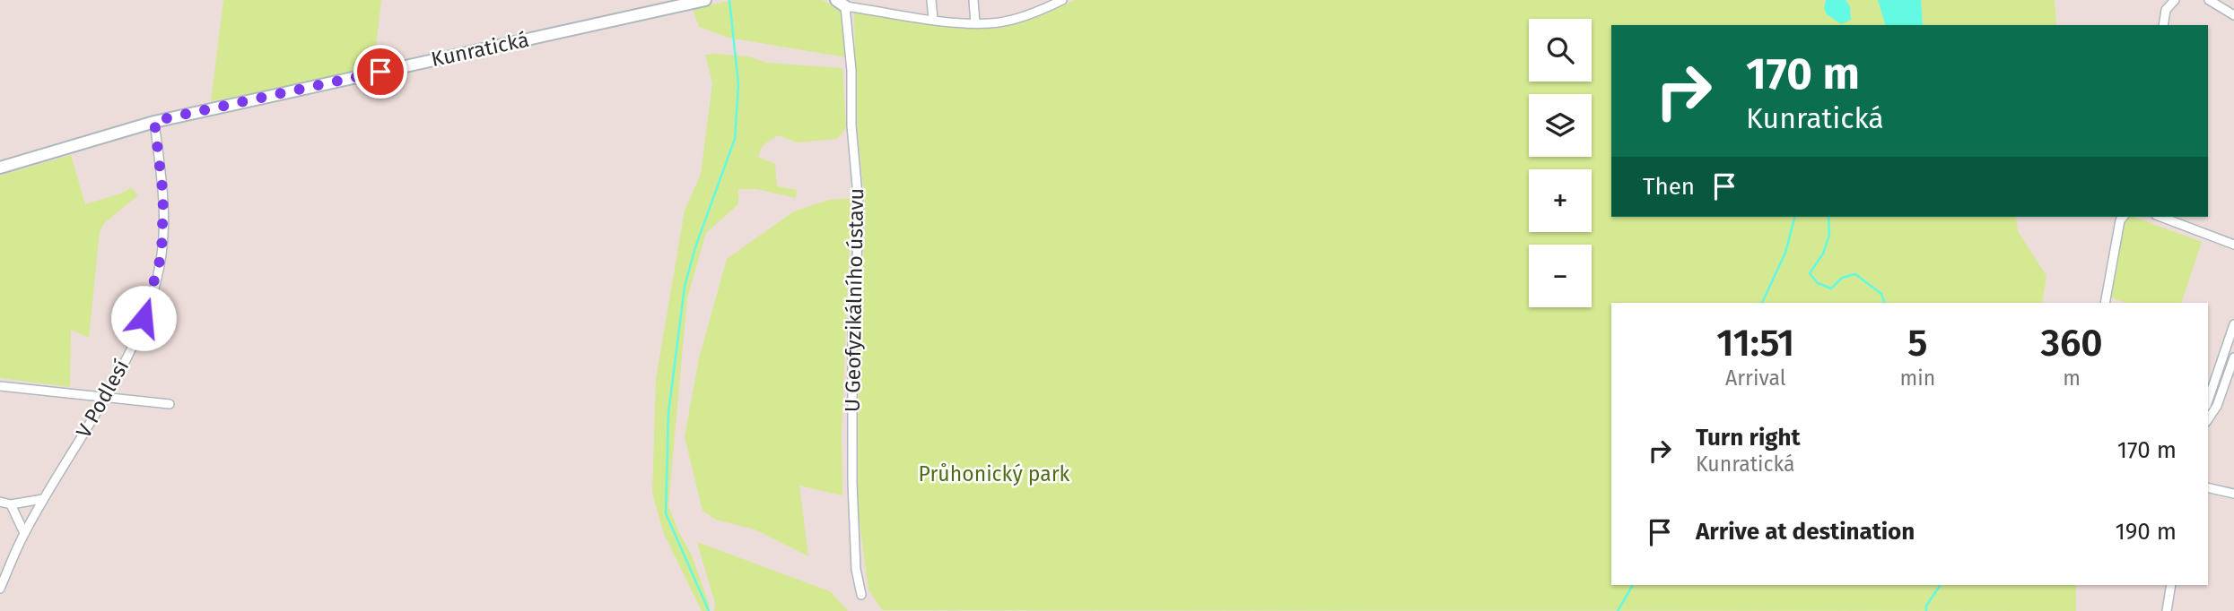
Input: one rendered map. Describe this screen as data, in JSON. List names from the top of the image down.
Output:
{
  "streets": {
    "street": ["Kunratická", "U Geofyzikálního ústavu", "V Podlesí"]
  },
  "crossings": [
    ["Kunratická", "V Podlesí"]
  ],
  "parks": ["Průhonický park"],
  "page": {
    "map_buttons": ["+", "−"],
    "turn": ["170 m", "Kunratická"],
    "then": "Then",
    "eta": [
      "11:51",
      "Arrival",
      "5",
      "min",
      "360",
      "m"
    ],
    "list": [
      {
        "name": "Turn right",
        "note": "Kunratická",
        "value": "170 m"
      },
      {
        "name": "Arrive at destination",
        "value": "190 m"
      }
    ]
  }
}
